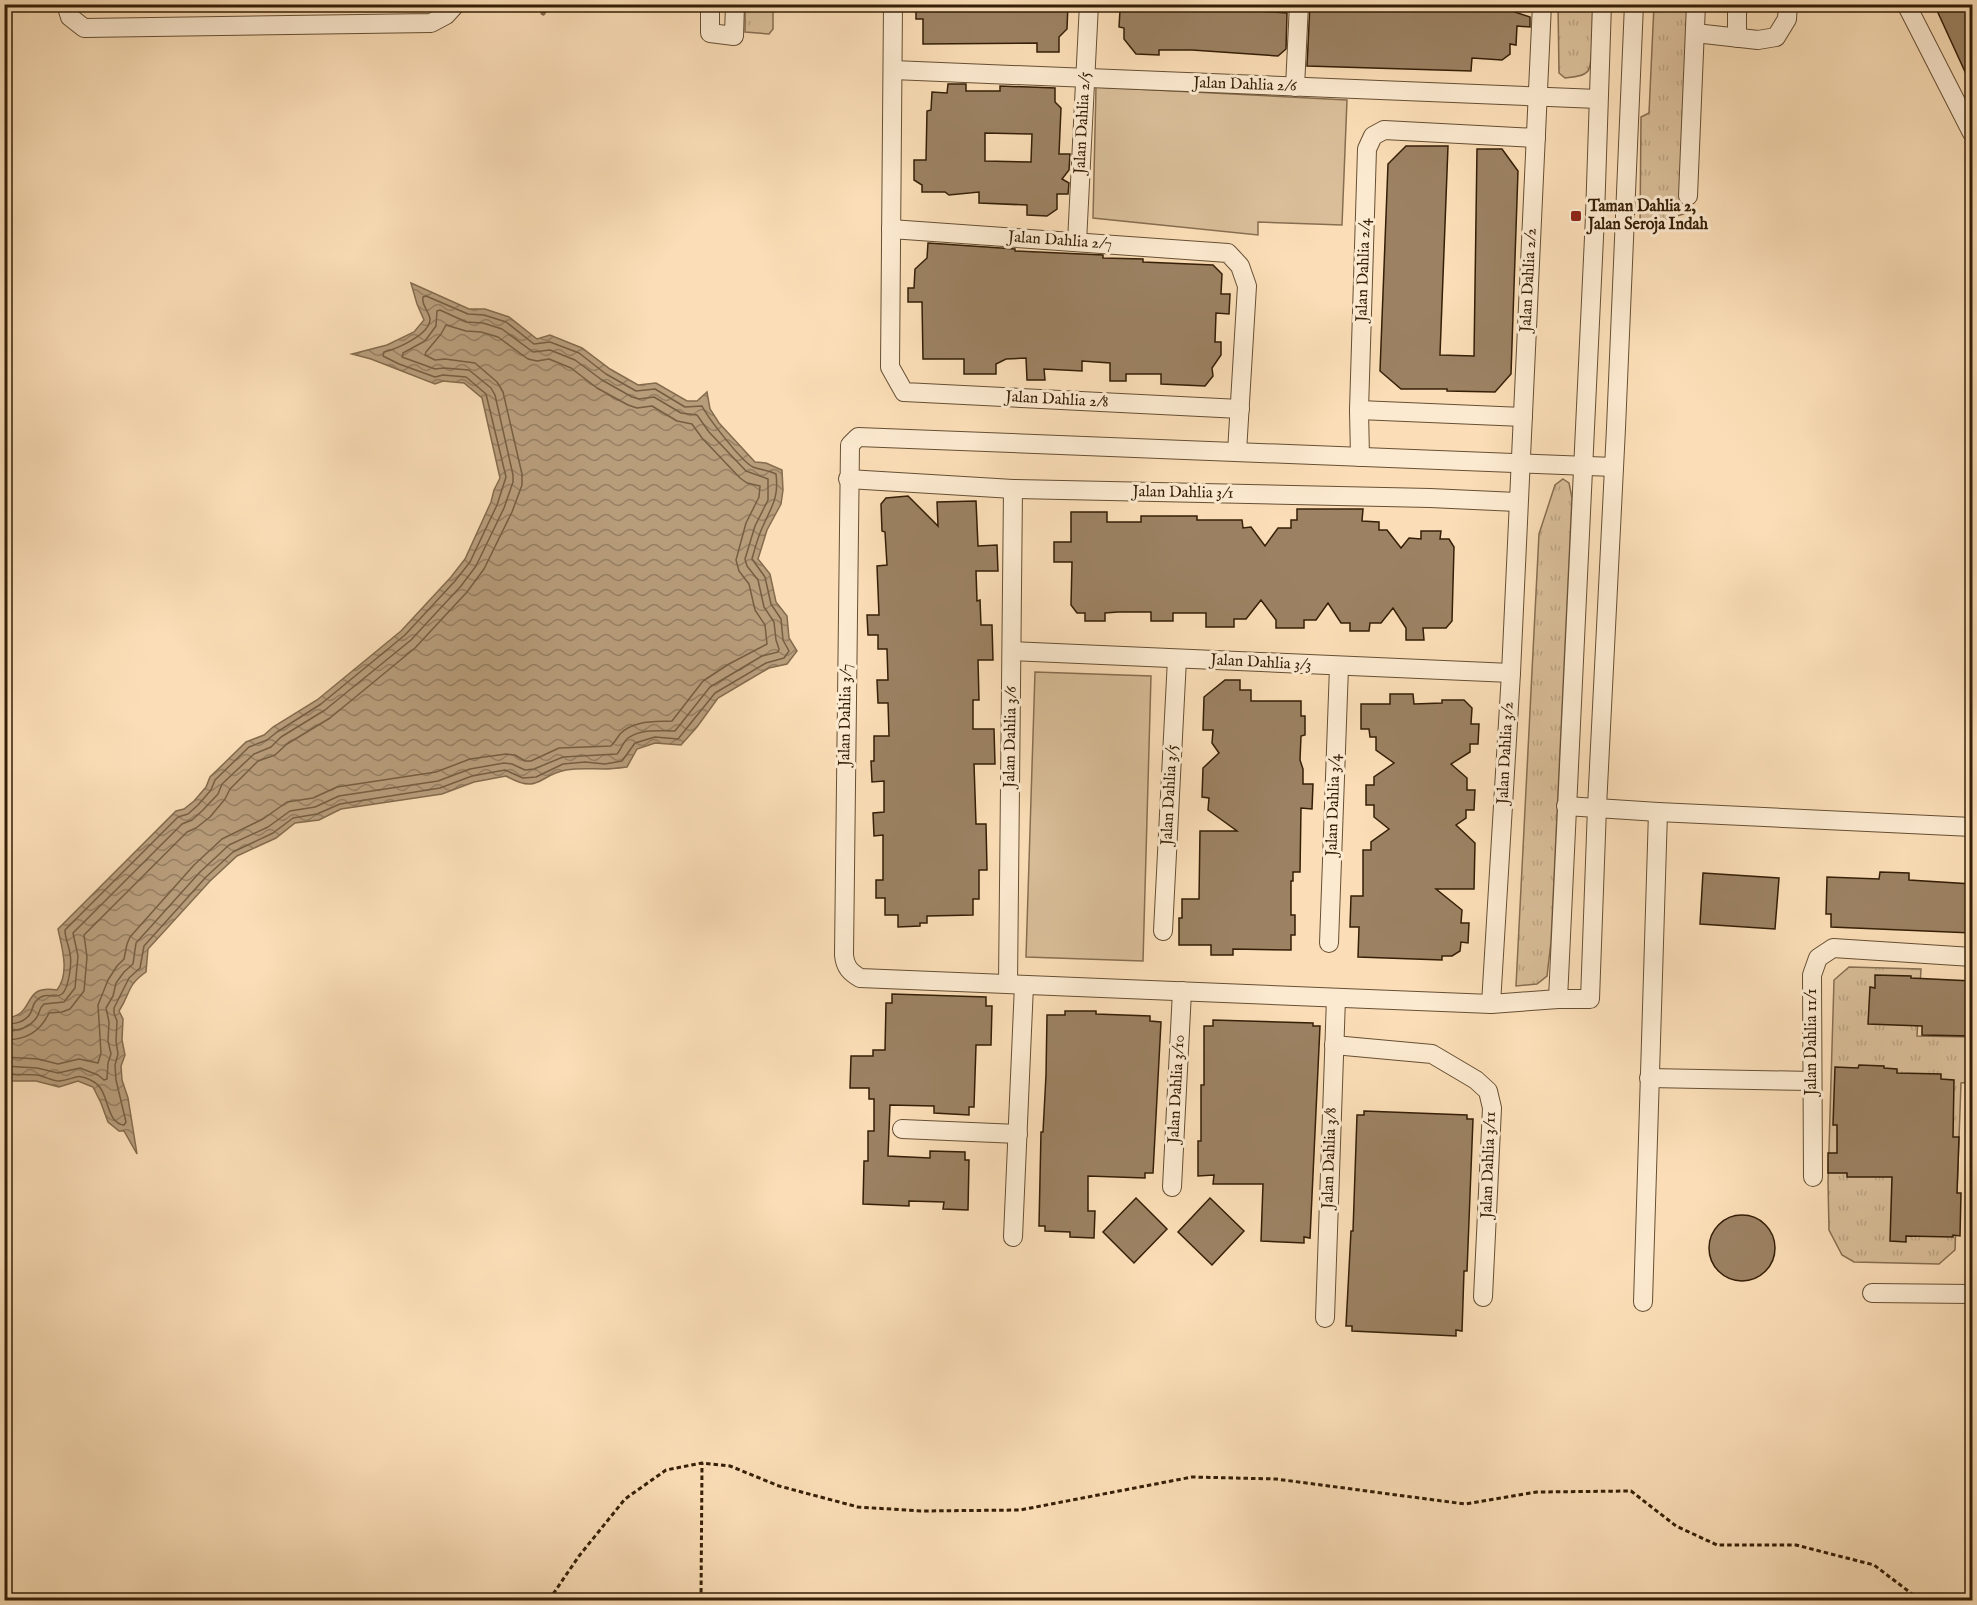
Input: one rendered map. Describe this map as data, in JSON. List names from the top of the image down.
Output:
{
  "streets": {
    "street": [
      "Jalan Dahlia 2/6",
      "Jalan Dahlia 2/5",
      "Jalan Dahlia 2/7",
      "Jalan Dahlia 2/4",
      "Jalan Dahlia 2/2",
      "Jalan Dahlia 2/8",
      "Jalan Dahlia 3/1",
      "Jalan Dahlia 3/3",
      "Jalan Dahlia 3/7",
      "Jalan Dahlia 3/6",
      "Jalan Dahlia 3/2",
      "Jalan Dahlia 3/5",
      "Jalan Dahlia 3/4",
      "Jalan Dahlia 11/1",
      "Jalan Dahlia 3/10",
      "Jalan Dahlia 3/8",
      "Jalan Dahlia 3/11"
    ]
  },
  "crossings": [
    ["Jalan Dahlia 2/6", "Jalan Dahlia 2/5"],
    ["Jalan Dahlia 2/6", "Jalan Dahlia 2/2"],
    ["Jalan Dahlia 2/5", "Jalan Dahlia 2/7"],
    ["Jalan Dahlia 2/7", "Jalan Dahlia 2/8"],
    ["Jalan Dahlia 2/4", "Jalan Dahlia 2/2"],
    ["Jalan Dahlia 2/2", "Jalan Dahlia 3/1"],
    ["Jalan Dahlia 2/2", "Jalan Dahlia 3/2"],
    ["Jalan Dahlia 3/1", "Jalan Dahlia 3/7"],
    ["Jalan Dahlia 3/1", "Jalan Dahlia 3/6"],
    ["Jalan Dahlia 3/1", "Jalan Dahlia 3/2"],
    ["Jalan Dahlia 3/3", "Jalan Dahlia 3/6"],
    ["Jalan Dahlia 3/3", "Jalan Dahlia 3/2"],
    ["Jalan Dahlia 3/3", "Jalan Dahlia 3/5"],
    ["Jalan Dahlia 3/3", "Jalan Dahlia 3/4"],
    ["Jalan Dahlia 3/7", "Jalan Dahlia 3/6"],
    ["Jalan Dahlia 3/8", "Jalan Dahlia 3/11"]
  ],
  "places": {
    "transit": ["Taman Dahlia 2, Jalan Seroja Indah"]
  }
}
